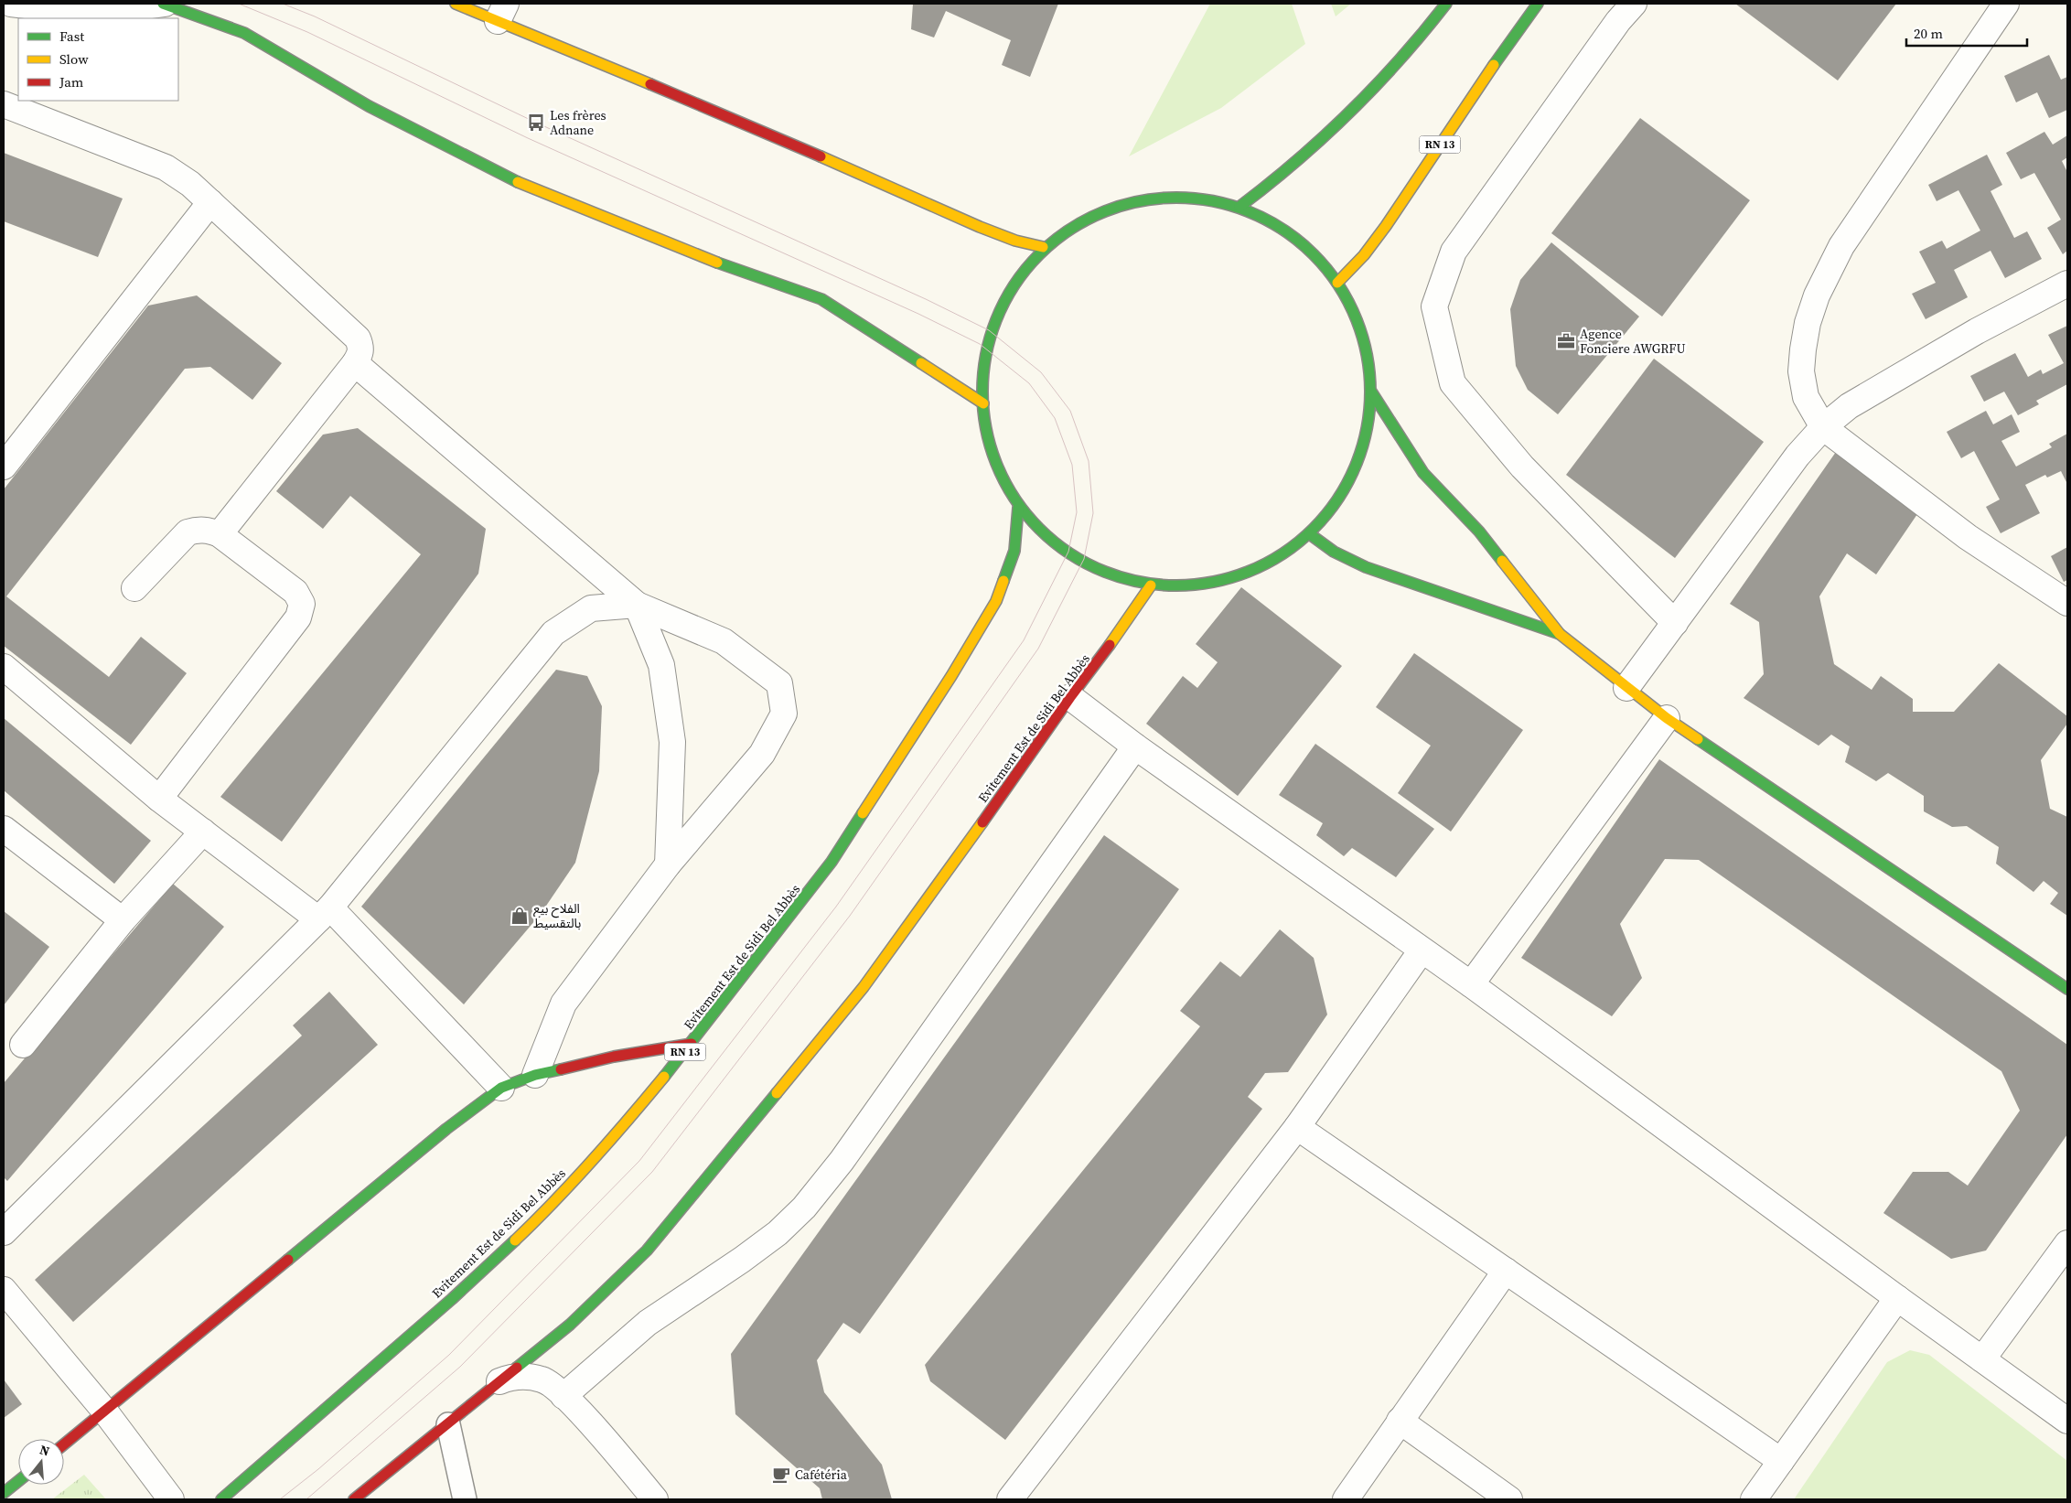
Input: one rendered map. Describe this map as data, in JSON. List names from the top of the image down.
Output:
{
  "streets": {
    "main road": ["RN 13", "Evitement Est de Sidi Bel Abbès"]
  },
  "places": {
    "bus stop": ["Les frères Adnane"],
    "office": ["Agence Fonciere AWGRFU"],
    "shop": ["الفلاح بيع بالتقسيط"],
    "cafe": ["Cafétéria"]
  },
  "legend": ["Fast", "Slow", "Jam"],
  "scale_bar": "20 m",
  "north": "top"
}
